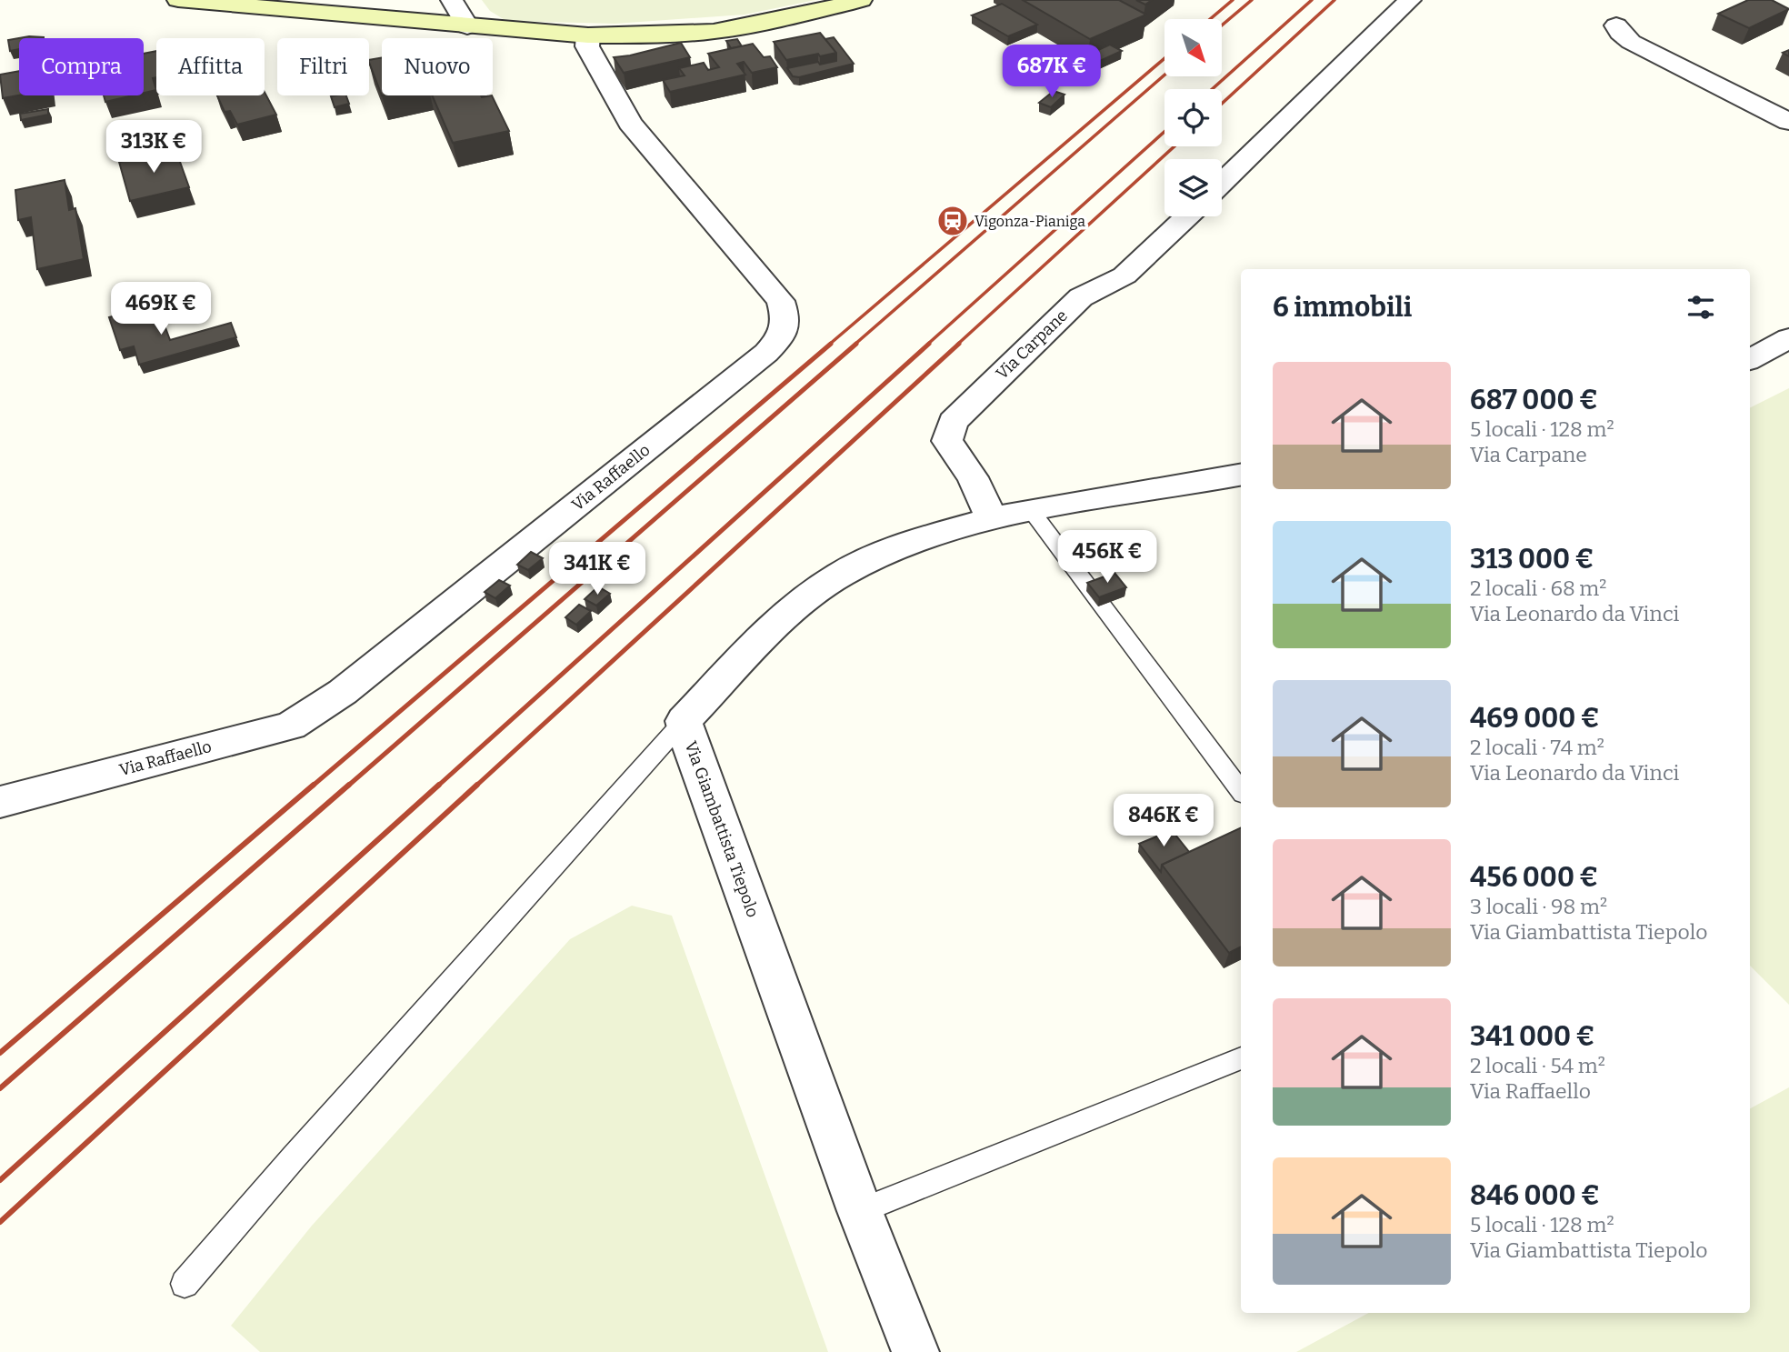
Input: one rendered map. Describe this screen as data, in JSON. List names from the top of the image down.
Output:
{
  "streets": {
    "street": ["Via Carpane", "Via Raffaello", "Via Giambattista Tiepolo"]
  },
  "crossings": [
    ["Via Carpane", "Via Giambattista Tiepolo"]
  ],
  "places": {
    "station": ["Vigonza-Pianiga"]
  },
  "north": "bottom right",
  "page": {
    "chip": [
      "Compra",
      "Affitta",
      "Filtri",
      "Nuovo"
    ],
    "price": [
      "687K €",
      "313K €",
      "469K €",
      "456K €",
      "341K €",
      "846K €"
    ],
    "heading": "6 immobili",
    "list": [
      {
        "name": "687 000 €",
        "note": "5 locali · 128 m² · Via Carpane"
      },
      {
        "name": "313 000 €",
        "note": "2 locali · 68 m² · Via Leonardo da Vinci"
      },
      {
        "name": "469 000 €",
        "note": "2 locali · 74 m² · Via Leonardo da Vinci"
      },
      {
        "name": "456 000 €",
        "note": "3 locali · 98 m² · Via Giambattista Tiepolo"
      },
      {
        "name": "341 000 €",
        "note": "2 locali · 54 m² · Via Raffaello"
      },
      {
        "name": "846 000 €",
        "note": "5 locali · 128 m² · Via Giambattista Tiepolo"
      }
    ]
  }
}
